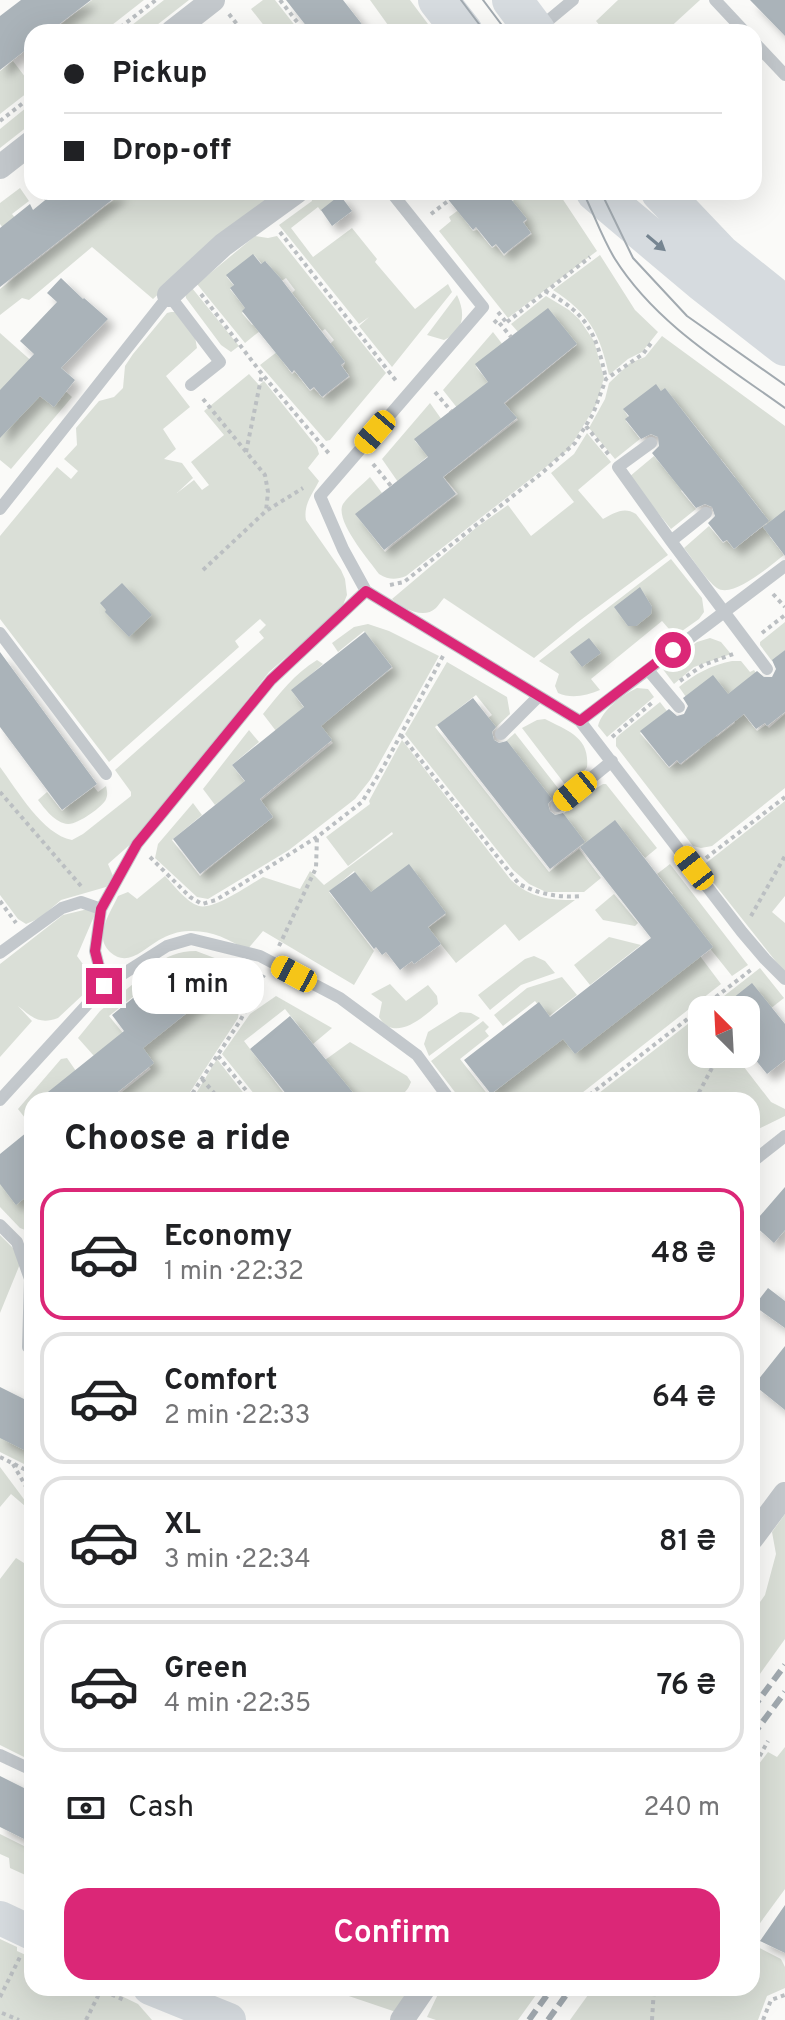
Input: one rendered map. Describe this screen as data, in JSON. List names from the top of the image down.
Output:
{
  "north": "top left",
  "page": {
    "banner": ["Pickup", "Drop-off"],
    "bubble": "1 min",
    "heading": "Choose a ride",
    "list": [
      {
        "name": "Economy",
        "note": "1 min · 22:32",
        "value": "48 ₴"
      },
      {
        "name": "Comfort",
        "note": "2 min · 22:33",
        "value": "64 ₴"
      },
      {
        "name": "XL",
        "note": "3 min · 22:34",
        "value": "81 ₴"
      },
      {
        "name": "Green",
        "note": "4 min · 22:35",
        "value": "76 ₴"
      }
    ],
    "pay": ["Cash", "240 m"],
    "buttons": "Confirm"
  }
}
